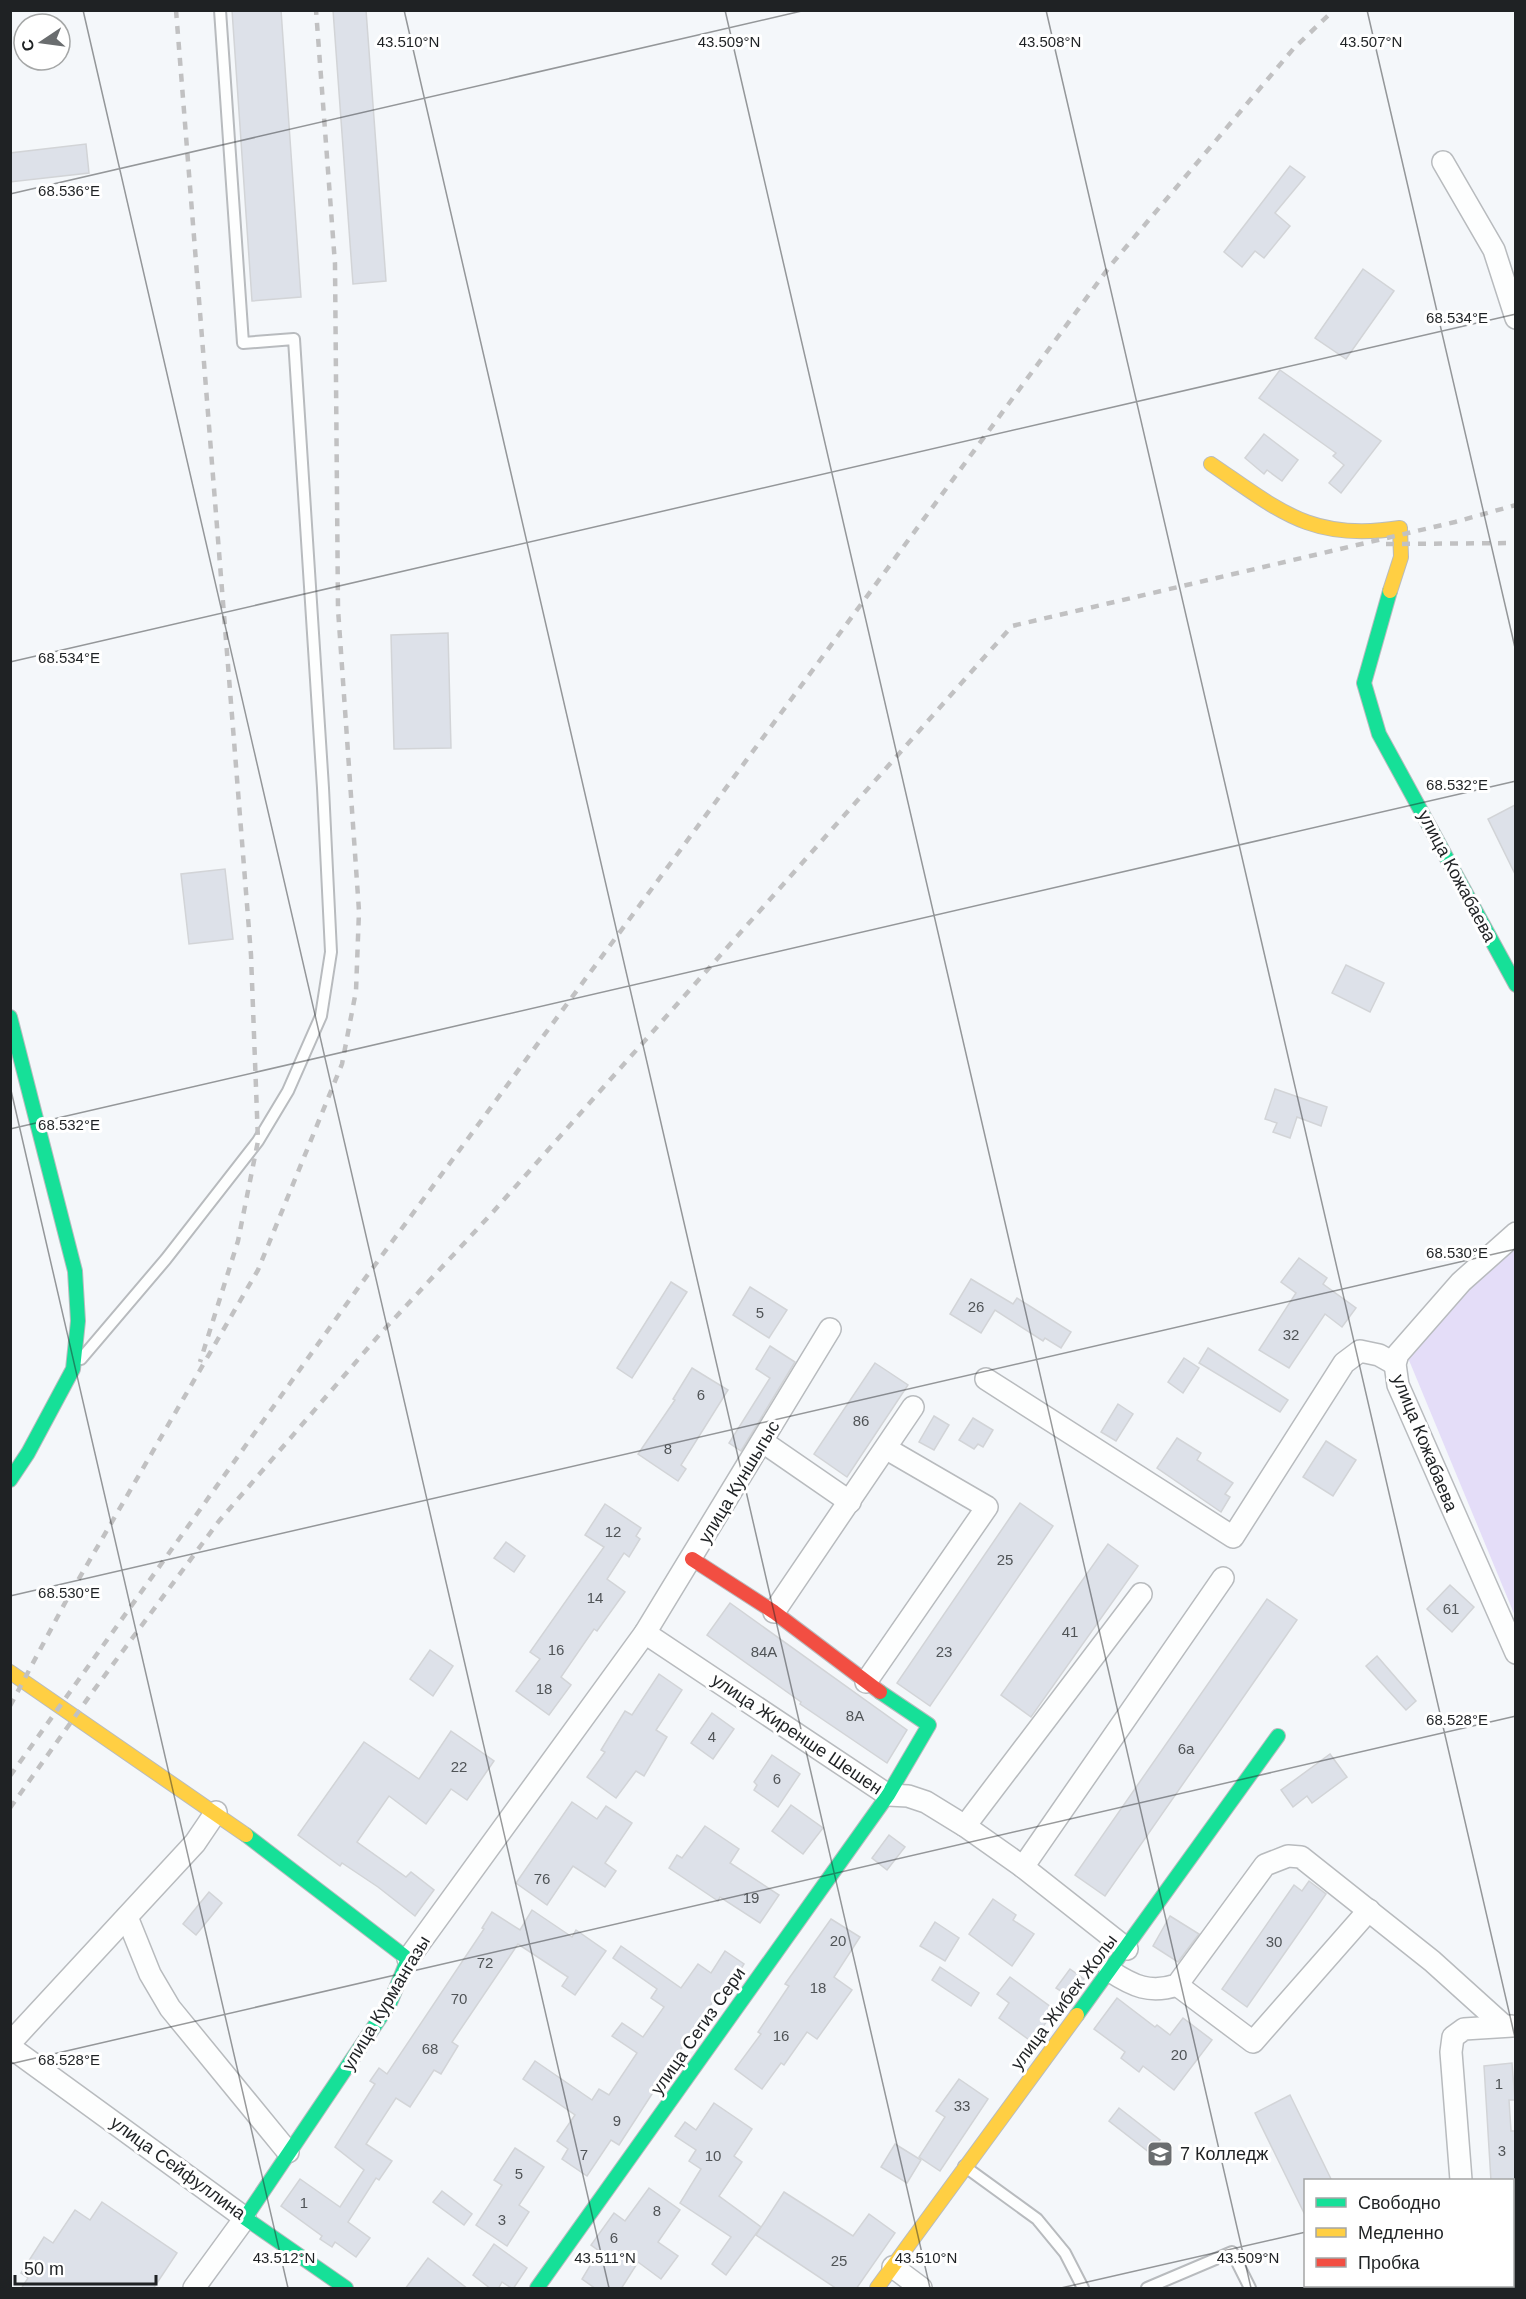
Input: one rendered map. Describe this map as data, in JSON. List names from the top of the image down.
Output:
{
  "streets": {
    "street": [
      "улица Кожабаева",
      "улица Куншыгыс",
      "улица Жиренше Шешен",
      "улица Жибек Жолы",
      "улица Курмангазы",
      "улица Сегиз Сери",
      "улица Сейфуллина"
    ]
  },
  "crossings": [
    ["улица Куншыгыс", "улица Жиренше Шешен"],
    ["улица Куншыгыс", "улица Курмангазы"],
    ["улица Жиренше Шешен", "улица Жибек Жолы"],
    ["улица Жиренше Шешен", "улица Курмангазы"],
    ["улица Жиренше Шешен", "улица Сегиз Сери"],
    ["улица Курмангазы", "улица Сейфуллина"]
  ],
  "places": {
    "school or university": ["7 Колледж"]
  },
  "house_numbers": [
    "26",
    "5",
    "32",
    "6",
    "86",
    "8",
    "12",
    "25",
    "14",
    "61",
    "41",
    "16",
    "84А",
    "23",
    "18",
    "8А",
    "4",
    "6а",
    "22",
    "6",
    "76",
    "19",
    "20",
    "30",
    "72",
    "18",
    "70",
    "16",
    "68",
    "20",
    "1",
    "33",
    "9",
    "3",
    "7",
    "10",
    "5",
    "1",
    "8",
    "3",
    "6",
    "25"
  ],
  "legend": ["Свободно", "Медленно", "Пробка"],
  "scale_bar": "50 m",
  "north": "left",
  "coordinates": [
    "43.510°N",
    "43.509°N",
    "43.508°N",
    "43.507°N",
    "68.536°E",
    "68.534°E",
    "68.532°E",
    "68.530°E",
    "68.528°E",
    "43.512°N",
    "43.511°N"
  ]
}
